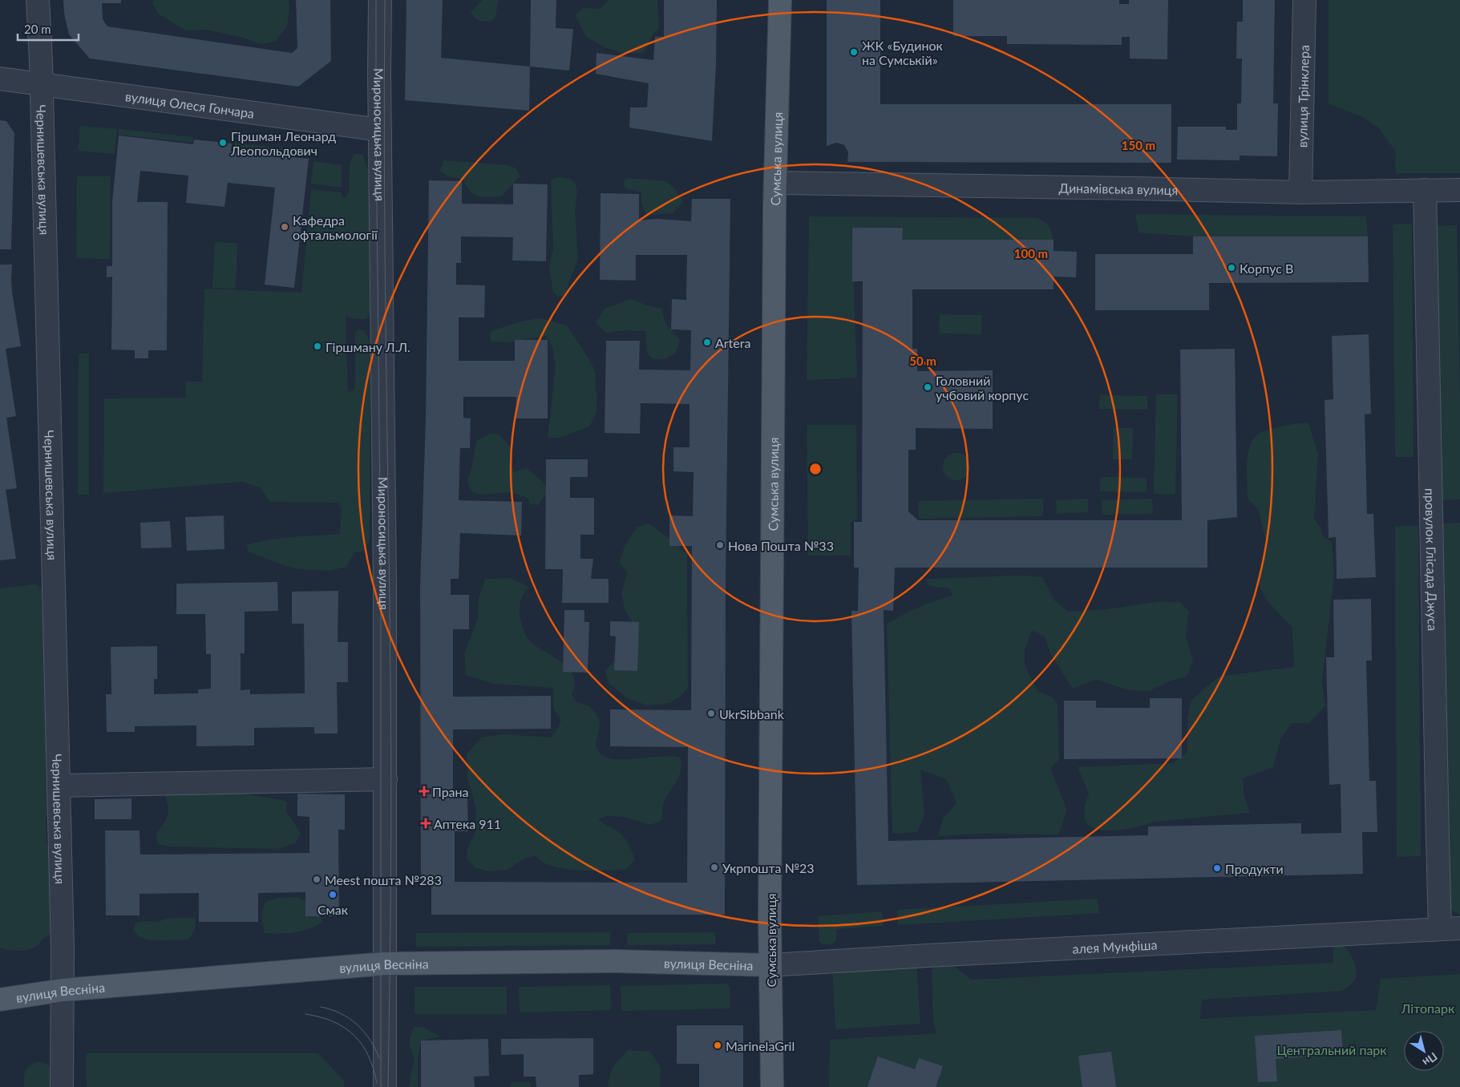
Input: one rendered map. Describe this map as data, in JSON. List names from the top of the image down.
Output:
{
  "streets": {
    "main road": ["Сумська вулиця", "вулиця Весніна"],
    "street": [
      "вулиця Трінклера",
      "вулиця Олеся Гончара",
      "Мироносицька вулиця",
      "Чернишевська вулиця",
      "Динамівська вулиця",
      "провулок Глісада Джуса",
      "алея Мунфіша"
    ]
  },
  "crossings": [
    ["вулиця Трінклера", "Динамівська вулиця"],
    ["вулиця Олеся Гончара", "Мироносицька вулиця"],
    ["вулиця Олеся Гончара", "Чернишевська вулиця"],
    ["Мироносицька вулиця", "вулиця Весніна"],
    ["Сумська вулиця", "Динамівська вулиця"],
    ["Сумська вулиця", "алея Мунфіша"],
    ["Сумська вулиця", "вулиця Весніна"],
    ["Чернишевська вулиця", "вулиця Весніна"],
    ["Динамівська вулиця", "провулок Глісада Джуса"],
    ["провулок Глісада Джуса", "алея Мунфіша"],
    ["алея Мунфіша", "вулиця Весніна"]
  ],
  "parks": ["Літопарк", "Центральний парк"],
  "places": {
    "other": [
      "ЖК «Будинок на Сумській»",
      "Гіршман Леонард Леопольдович",
      "Кафедра офтальмології",
      "Корпус В",
      "Artera",
      "Гіршману Л.Л.",
      "Головний учбовий корпус",
      "Нова Пошта №33",
      "UkrSibbank",
      "Укрпошта №23",
      "Продукти",
      "Meest пошта №283",
      "Смак",
      "MarinelaGril"
    ],
    "health": ["Прана", "Аптека 911"]
  },
  "scale_bar": "20 m",
  "north": "bottom right",
  "rings": ["150 m", "100 m", "50 m"]
}
